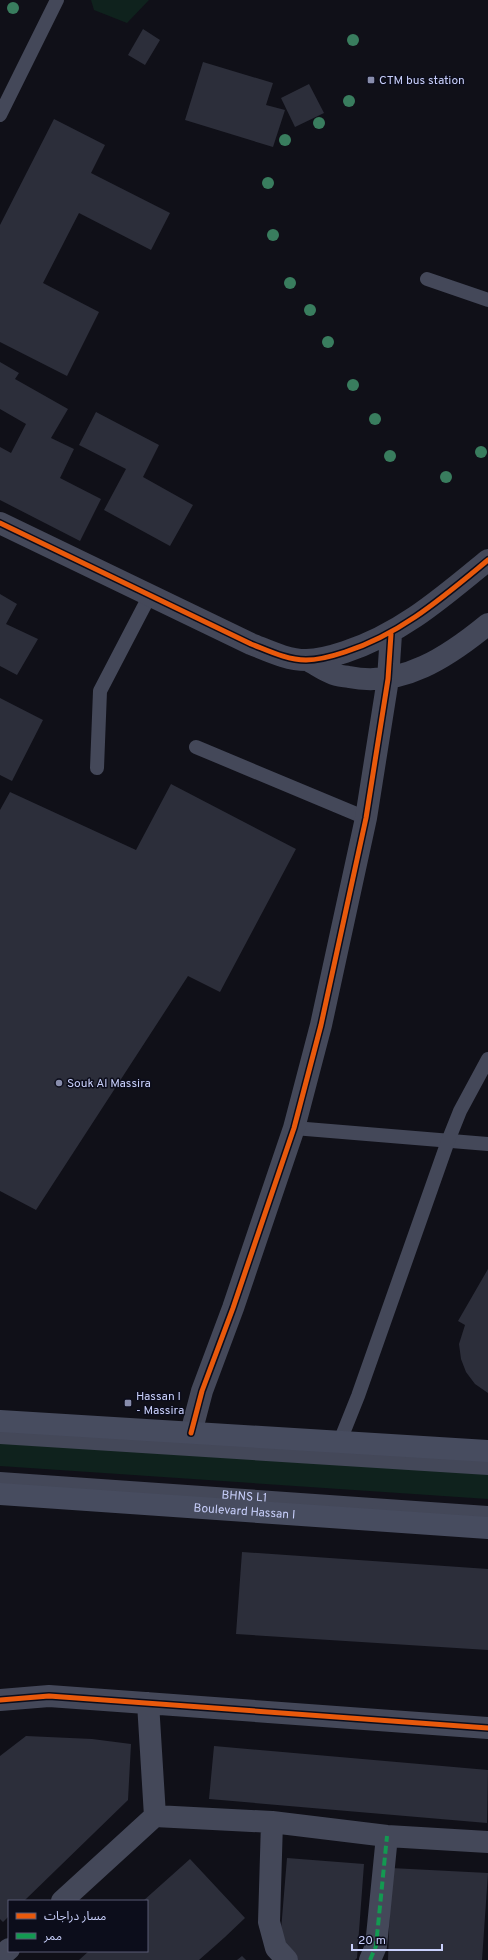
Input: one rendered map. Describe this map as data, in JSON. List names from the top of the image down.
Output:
{
  "streets": {
    "main road": ["Boulevard Hassan I"],
    "lane": ["BHNS L1"]
  },
  "places": {
    "transit": ["CTM bus station", "Hassan I - Massira"],
    "other": ["Souk Al Massira"]
  },
  "legend": ["مسار دراجات", "ممر"],
  "scale_bar": "20 m"
}
